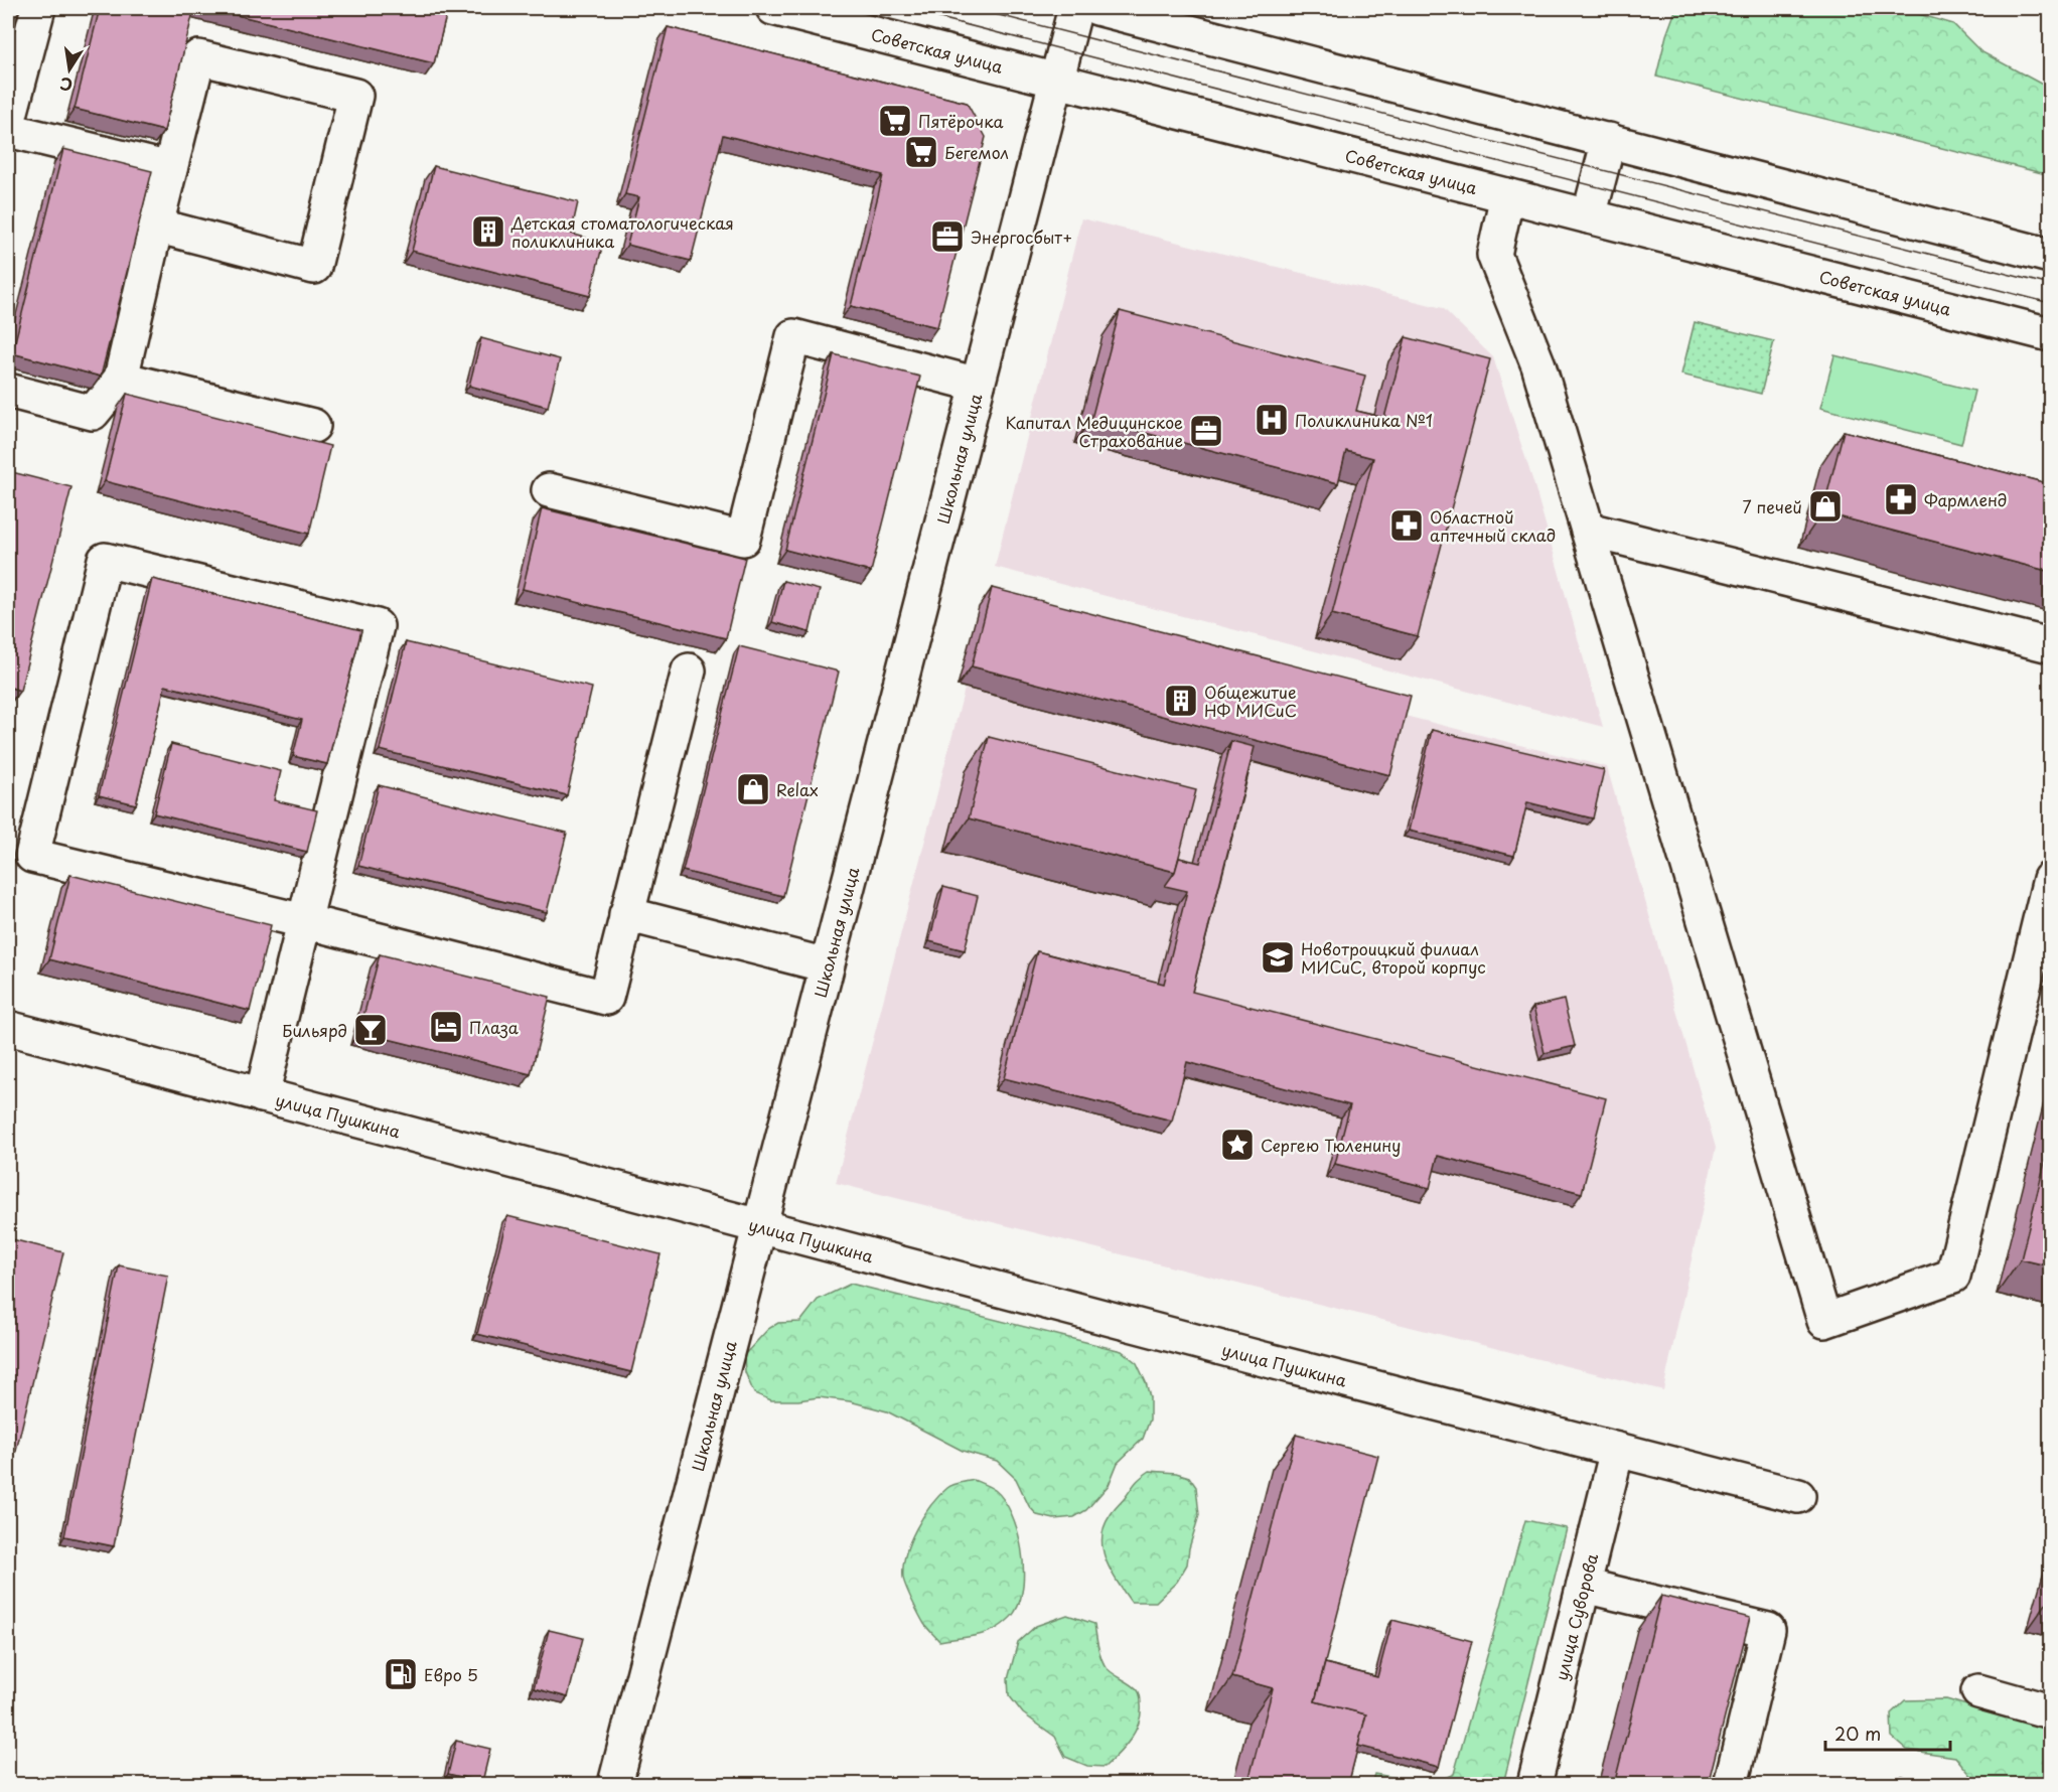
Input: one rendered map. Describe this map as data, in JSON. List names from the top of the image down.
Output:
{
  "streets": {
    "street": [
      "Советская улица",
      "Школьная улица",
      "улица Пушкина",
      "улица Суворова"
    ]
  },
  "crossings": [
    ["Советская улица", "Школьная улица"],
    ["Школьная улица", "улица Пушкина"],
    ["улица Пушкина", "улица Суворова"]
  ],
  "places": {
    "supermarket": ["Пятёрочка", "Бегемол"],
    "building": ["Детская стоматологическая поликлиника", "Общежитие НФ МИСиС"],
    "office": ["Энергосбыт+", "Капитал Медицинское Страхование"],
    "hospital": ["Поликлиника №1"],
    "pharmacy": ["Фармленд", "Областной аптечный склад"],
    "shop": ["7 печей", "Relax"],
    "school or university": ["Новотроицкий филиал МИСиС, второй корпус"],
    "hotel": ["Плаза"],
    "bar": ["Бильярд"],
    "place": ["Сергею Тюленину"],
    "fuel station": ["Евро 5"]
  },
  "scale_bar": "20 m",
  "north": "bottom"
}
